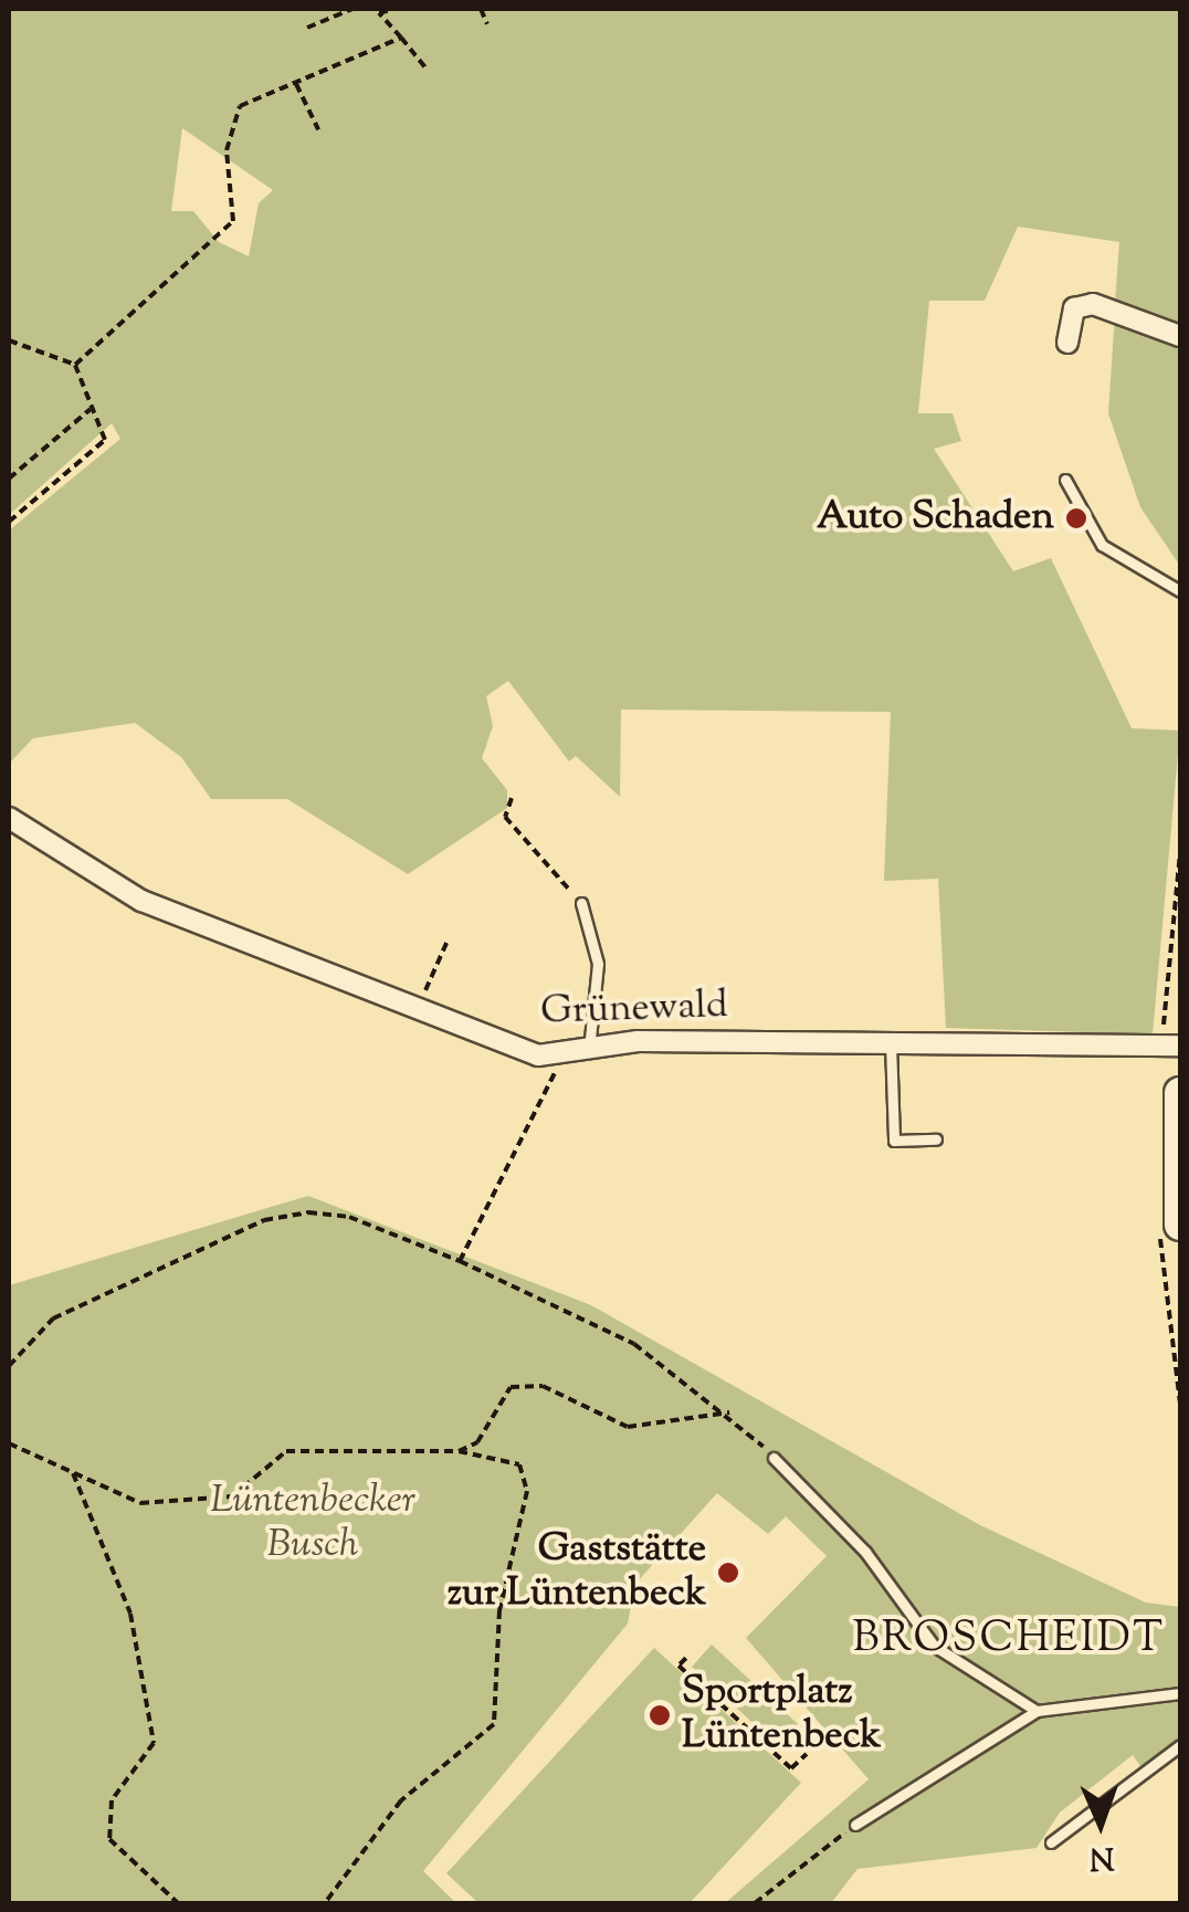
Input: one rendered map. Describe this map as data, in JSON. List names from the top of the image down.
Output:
{
  "streets": {
    "street": ["Grünewald"]
  },
  "districts": ["BROSCHEIDT"],
  "parks": ["Lüntenbecker Busch"],
  "places": ["Auto Schaden", "Gaststätte zur Lüntenbeck", "Sportplatz Lüntenbeck"],
  "north": "bottom"
}
